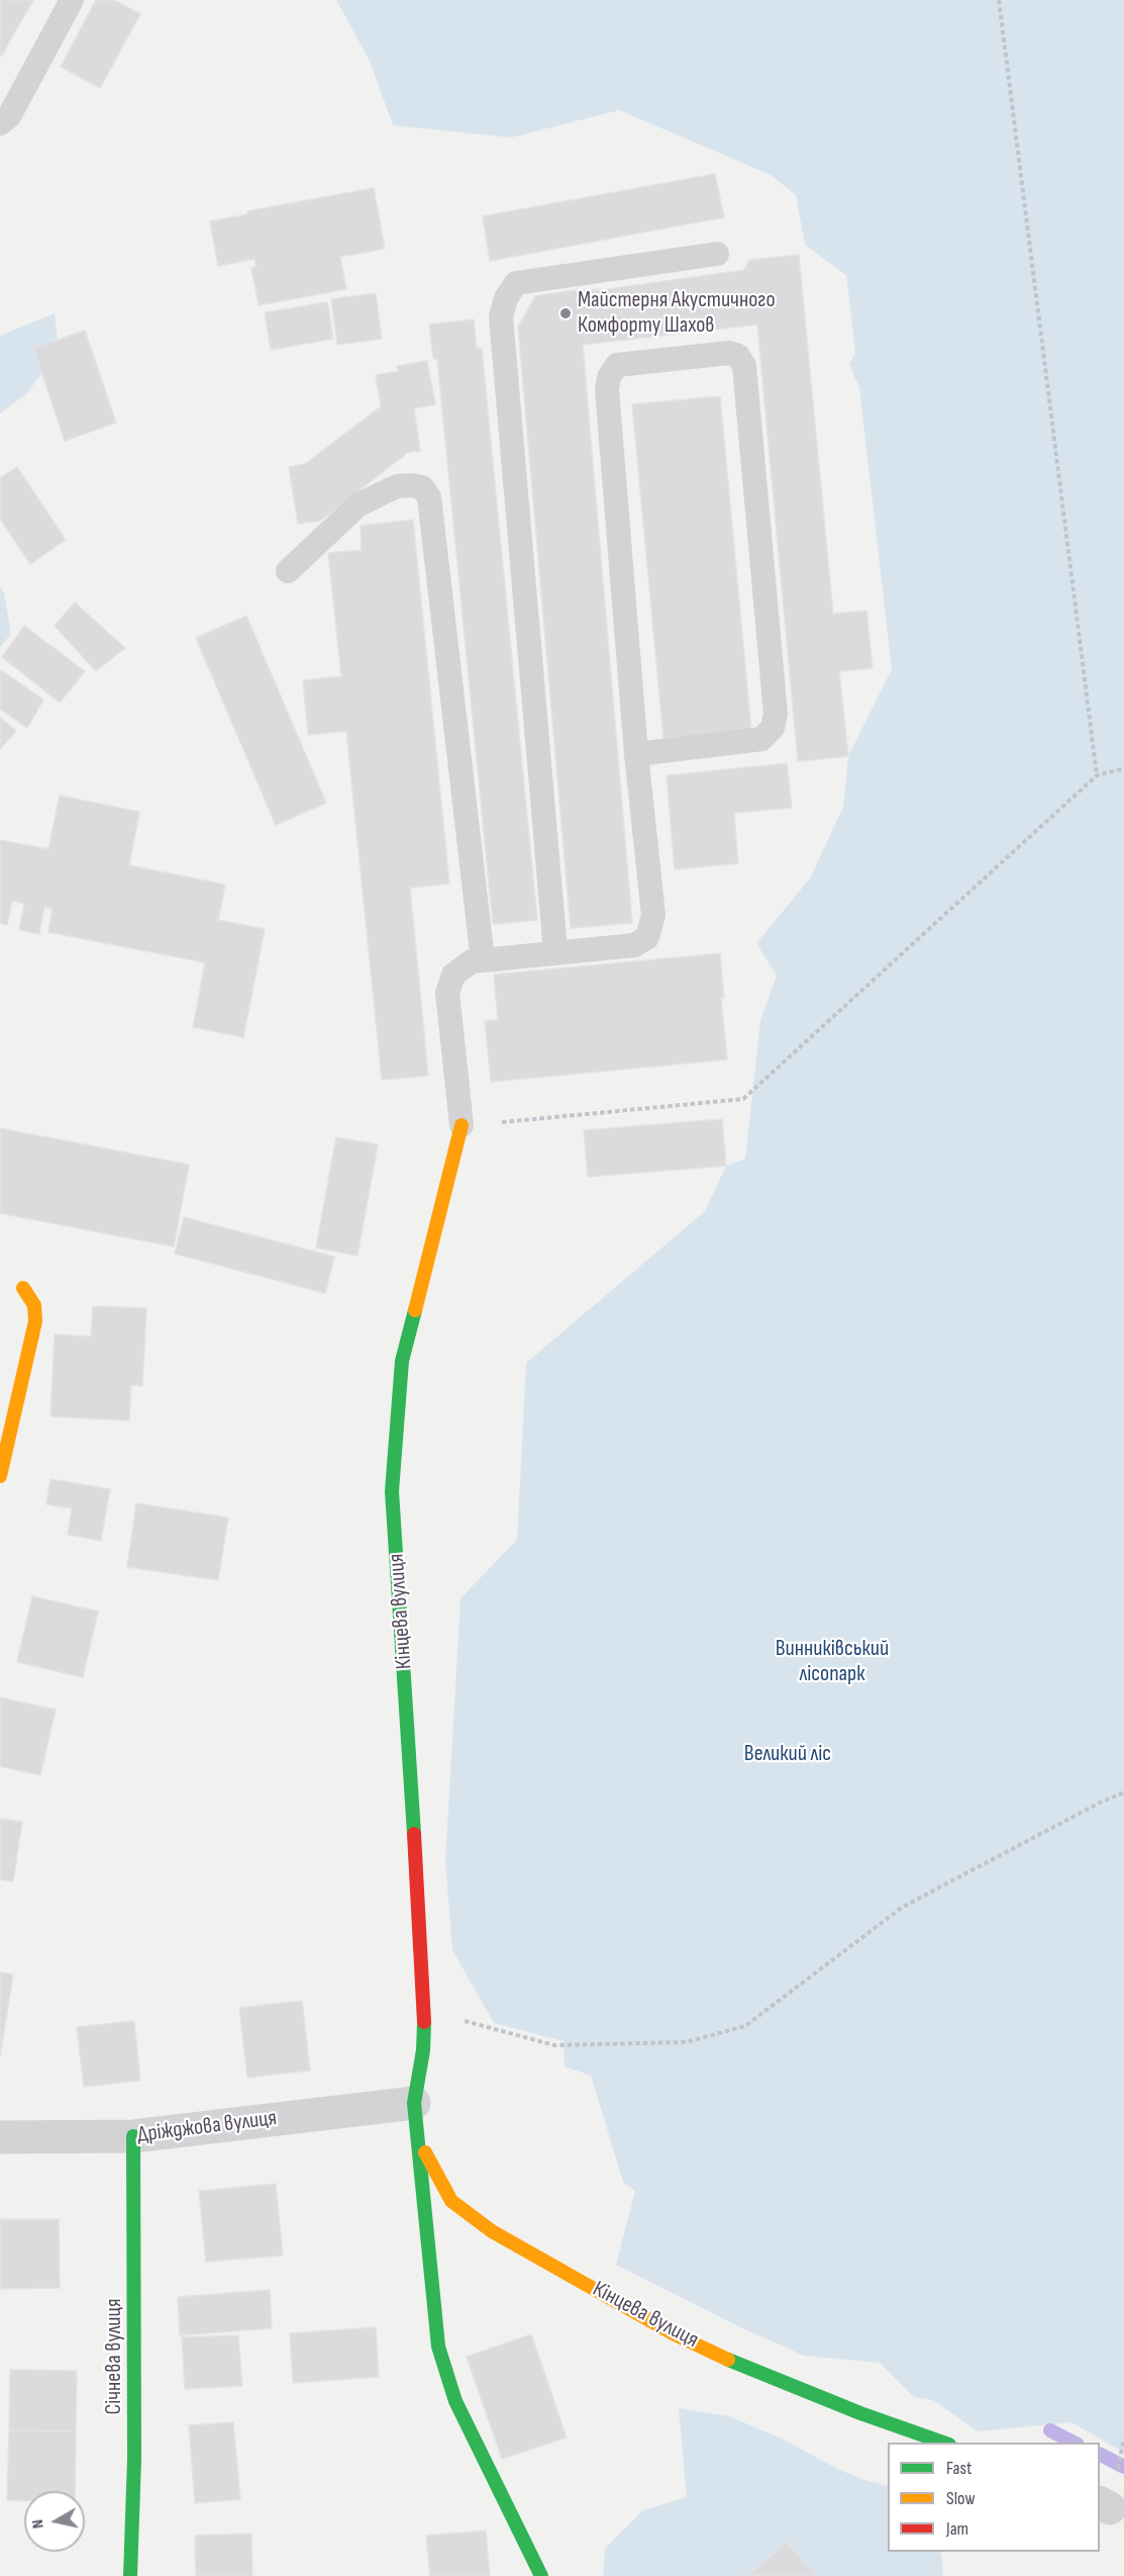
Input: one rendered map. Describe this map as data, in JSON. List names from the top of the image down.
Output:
{
  "streets": {
    "street": ["Кінцева вулиця", "Дріжджова вулиця", "Січнева вулиця"]
  },
  "crossings": [
    ["Кінцева вулиця", "Дріжджова вулиця"],
    ["Дріжджова вулиця", "Січнева вулиця"]
  ],
  "parks": ["Винниківський лісопарк", "Великий ліс"],
  "places": ["Майстерня Акустичного Комфорту Шахов"],
  "legend": ["Fast", "Slow", "Jam"],
  "north": "left"
}
